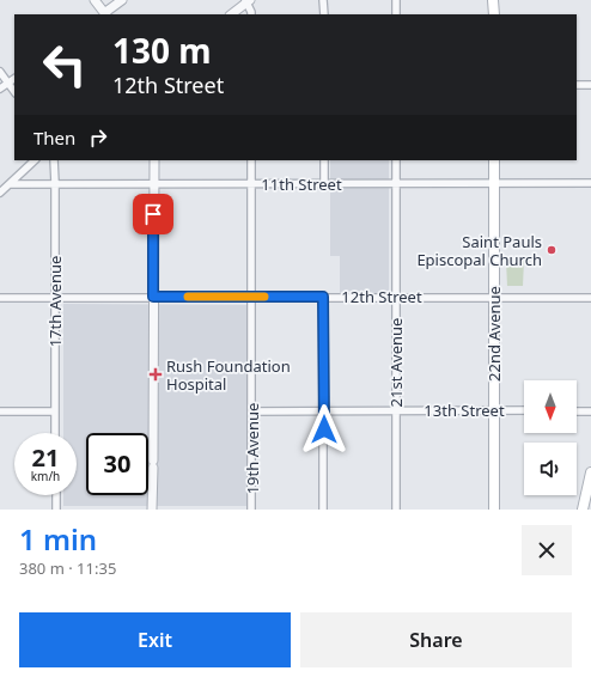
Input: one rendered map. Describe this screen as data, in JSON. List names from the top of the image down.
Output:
{
  "streets": {
    "main road": ["22nd Avenue"],
    "street": [
      "11th Street",
      "12th Street",
      "17th Avenue",
      "21st Avenue",
      "13th Street",
      "19th Avenue"
    ]
  },
  "crossings": [
    ["11th Street", "17th Avenue"],
    ["11th Street", "22nd Avenue"],
    ["11th Street", "21st Avenue"],
    ["11th Street", "19th Avenue"],
    ["12th Street", "17th Avenue"],
    ["12th Street", "22nd Avenue"],
    ["12th Street", "21st Avenue"],
    ["12th Street", "19th Avenue"],
    ["22nd Avenue", "13th Street"],
    ["21st Avenue", "13th Street"],
    ["13th Street", "19th Avenue"]
  ],
  "places": {
    "other": ["Saint Pauls Episcopal Church"],
    "health": ["Rush Foundation Hospital"]
  },
  "north": "bottom",
  "page": {
    "turn": ["130 m", "12th Street"],
    "then": "Then",
    "speed": "21 km/h",
    "limit": "30",
    "heading": ["1 min", "380 m · 11:35"],
    "buttons": ["Exit", "Share"]
  }
}
